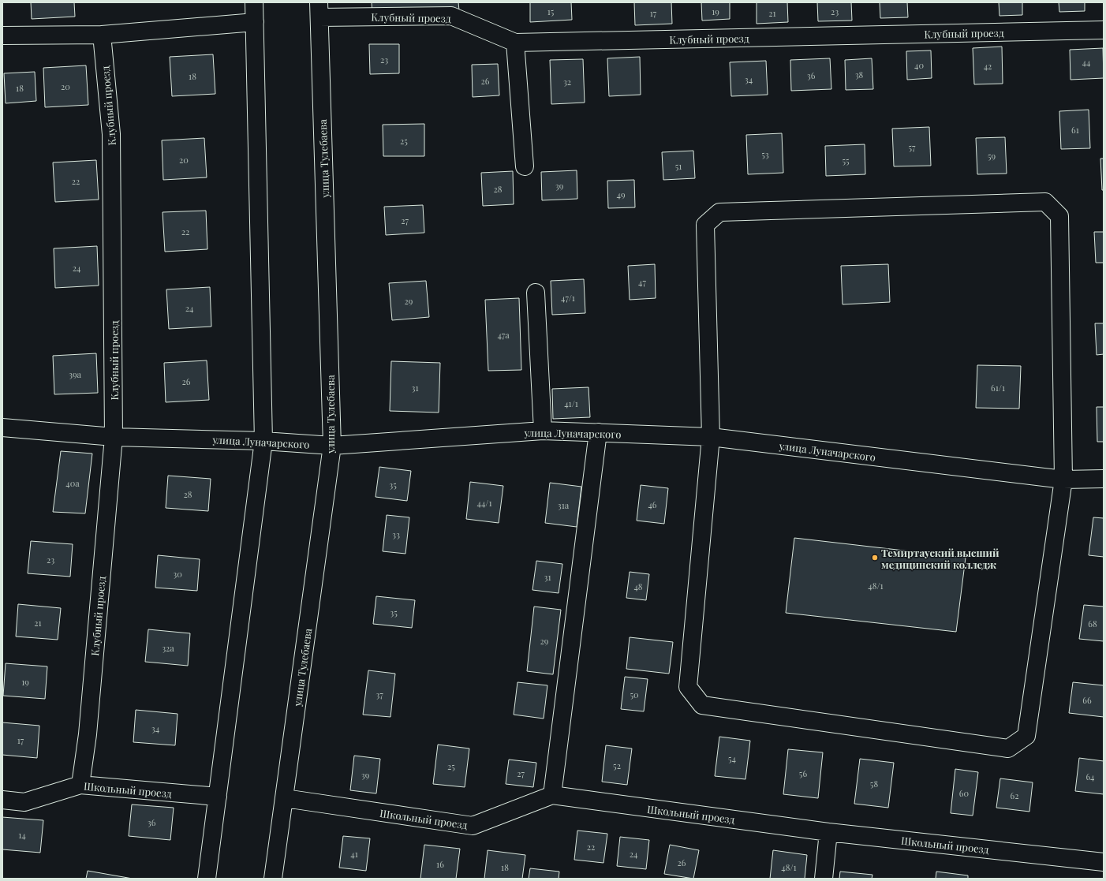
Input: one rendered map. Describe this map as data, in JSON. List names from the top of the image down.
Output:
{
  "streets": {
    "street": [
      "Клубный проезд",
      "улица Тулебаева",
      "улица Луначарского",
      "Школьный проезд"
    ]
  },
  "crossings": [
    ["Клубный проезд", "улица Тулебаева"],
    ["Клубный проезд", "улица Луначарского"],
    ["Клубный проезд", "Школьный проезд"],
    ["улица Тулебаева", "улица Луначарского"],
    ["улица Тулебаева", "Школьный проезд"]
  ],
  "places": ["Темиртауский высший медицинский колледж"],
  "house_numbers": [
    "15",
    "19",
    "23",
    "17",
    "21",
    "23",
    "44",
    "40",
    "42",
    "38",
    "36",
    "18",
    "34",
    "26",
    "32",
    "20",
    "18",
    "61",
    "25",
    "57",
    "53",
    "59",
    "20",
    "55",
    "51",
    "22",
    "39",
    "28",
    "49",
    "27",
    "22",
    "24",
    "47",
    "47/1",
    "29",
    "24",
    "47а",
    "39а",
    "26",
    "31",
    "61/1",
    "41/1",
    "40а",
    "35",
    "28",
    "44/1",
    "46",
    "31а",
    "33",
    "23",
    "30",
    "31",
    "48/1",
    "48",
    "35",
    "21",
    "68",
    "29",
    "32а",
    "19",
    "37",
    "50",
    "66",
    "34",
    "17",
    "54",
    "52",
    "25",
    "27",
    "56",
    "39",
    "64",
    "58",
    "60",
    "62",
    "36",
    "14",
    "22",
    "41",
    "24",
    "26",
    "16",
    "18",
    "48/1"
  ]
}
